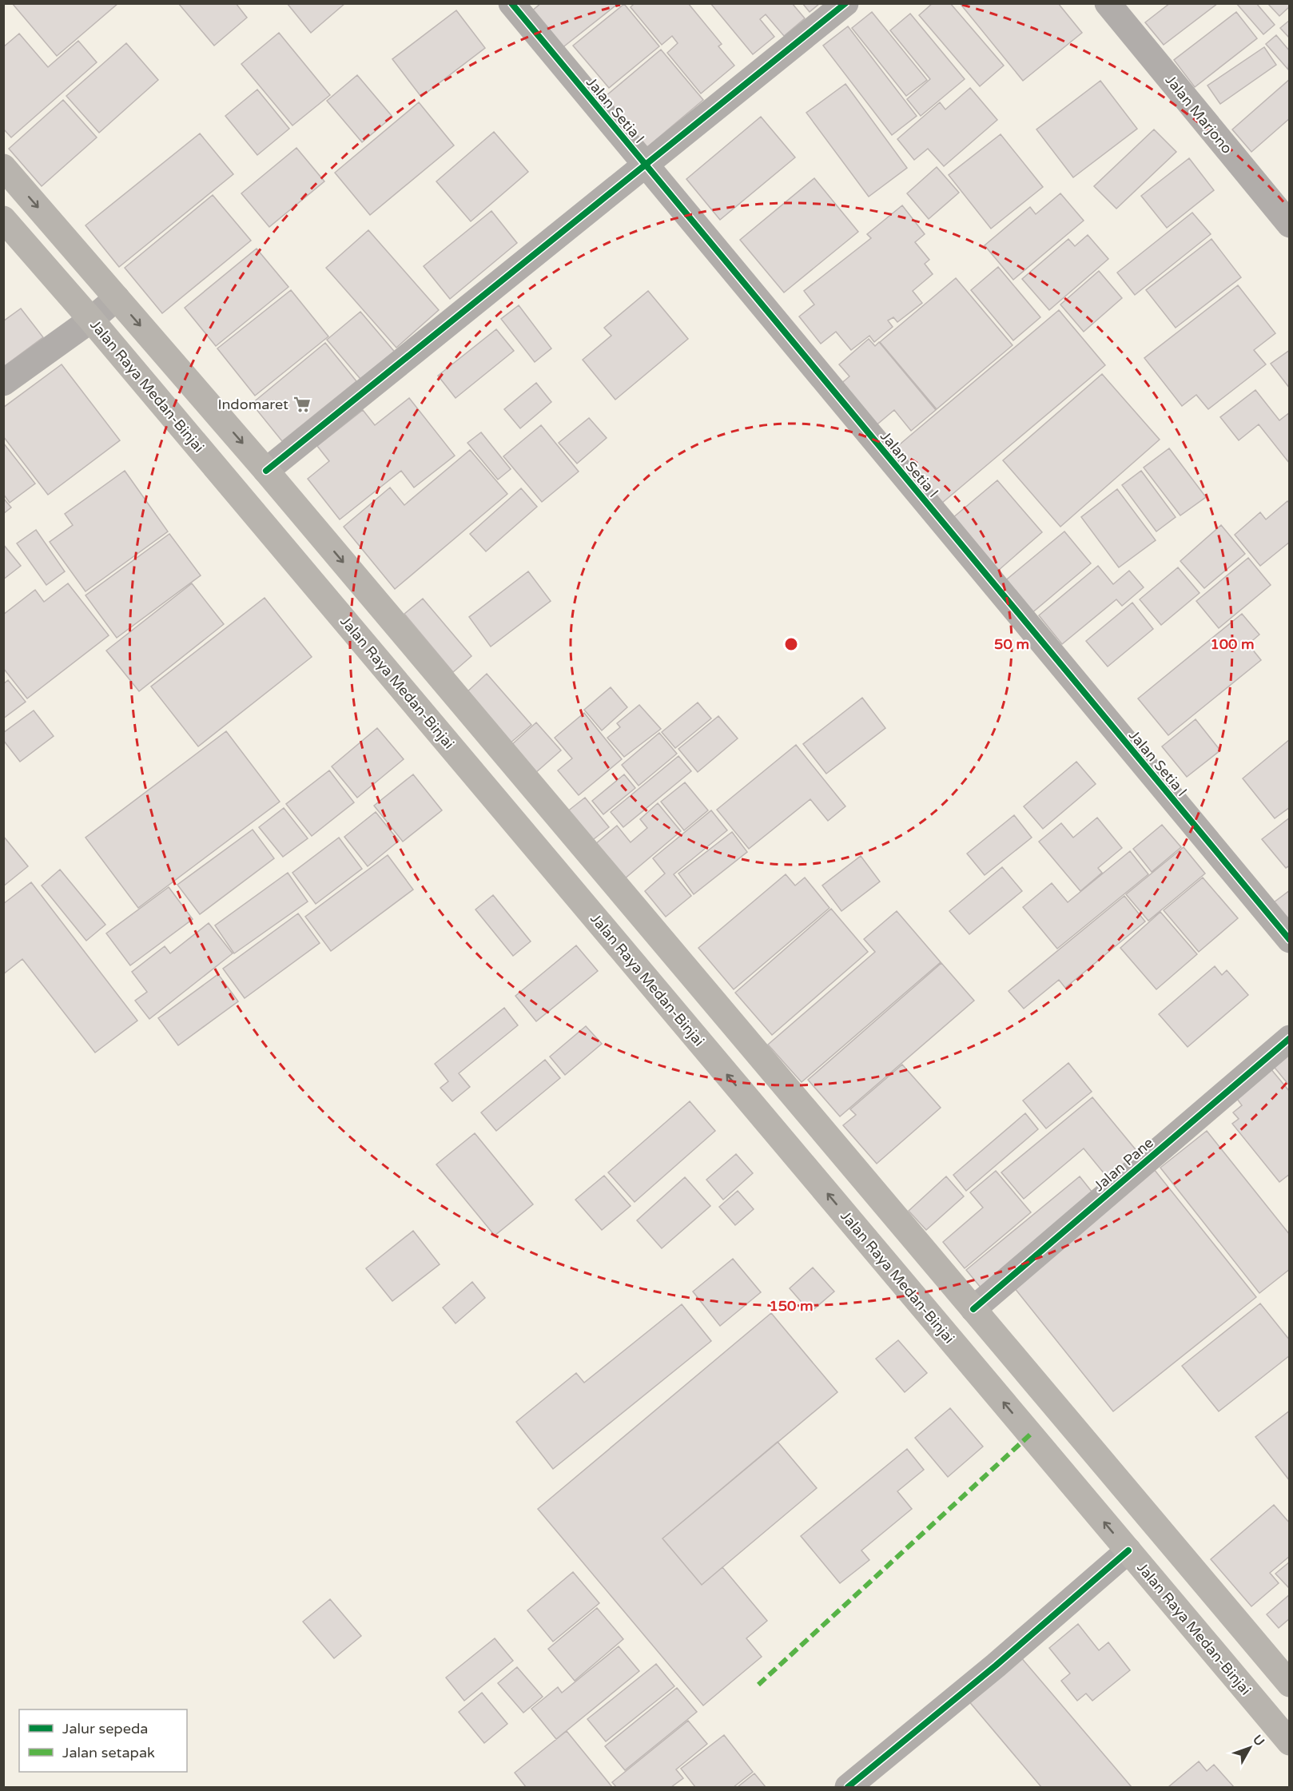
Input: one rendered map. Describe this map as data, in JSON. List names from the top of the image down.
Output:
{
  "streets": {
    "highway": ["Jalan Raya Medan-Binjai"],
    "street": ["Jalan Setia I", "Jalan Marjono", "Jalan Pane"]
  },
  "places": {
    "supermarket": ["Indomaret"]
  },
  "legend": ["Jalur sepeda", "Jalan setapak"],
  "north": "top right",
  "rings": ["50 m", "100 m", "150 m"]
}
